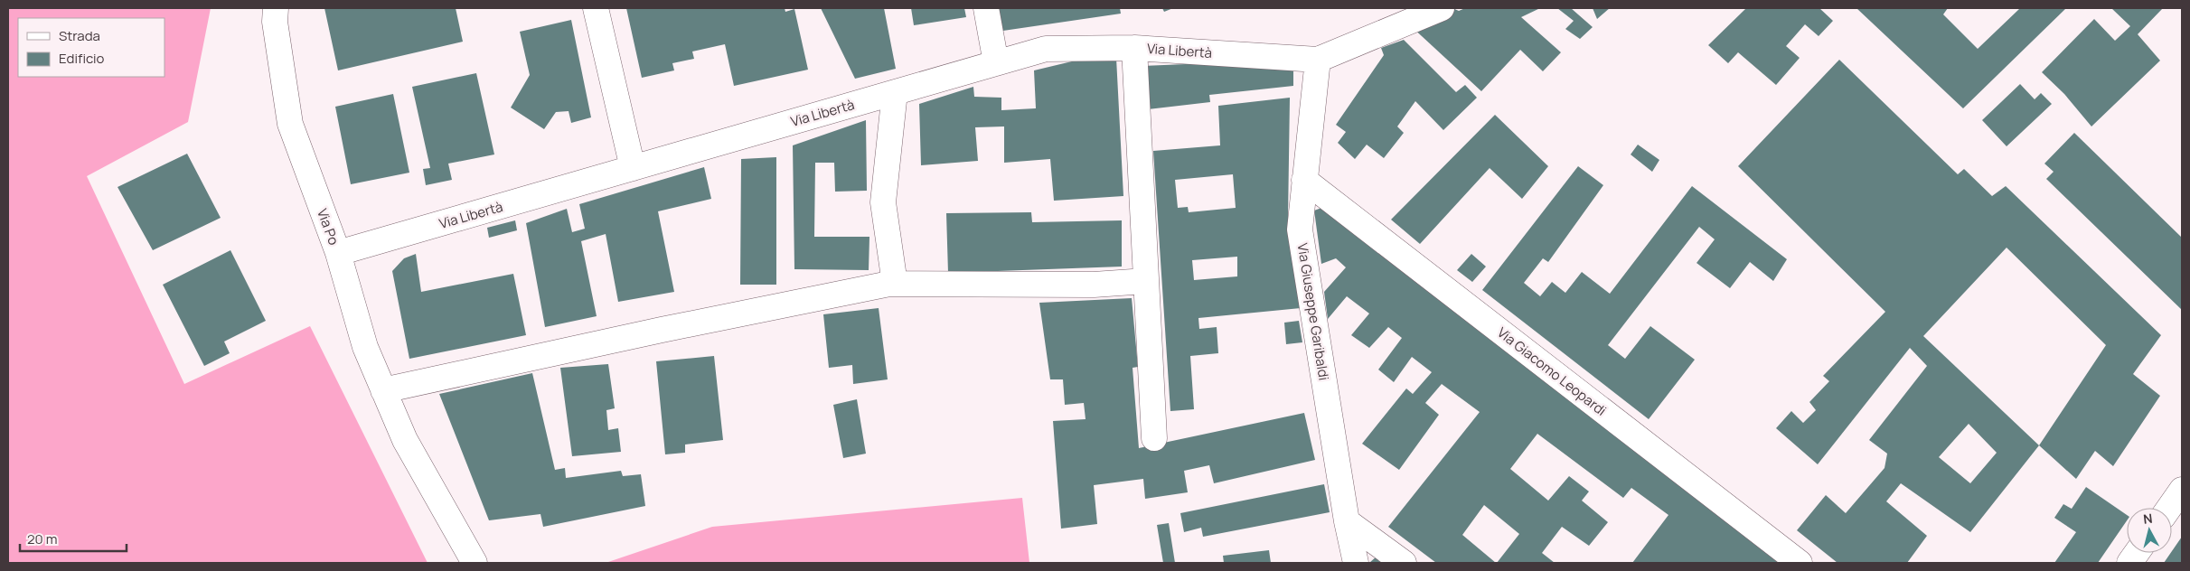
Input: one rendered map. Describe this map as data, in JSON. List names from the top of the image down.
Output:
{
  "streets": {
    "street": [
      "Via Libertà",
      "Via Po",
      "Via Giuseppe Garibaldi",
      "Via Giacomo Leopardi"
    ]
  },
  "crossings": [
    ["Via Libertà", "Via Po"],
    ["Via Libertà", "Via Giuseppe Garibaldi"],
    ["Via Giuseppe Garibaldi", "Via Giacomo Leopardi"]
  ],
  "legend": ["Strada", "Edificio"],
  "scale_bar": "20 m",
  "north": "top"
}
